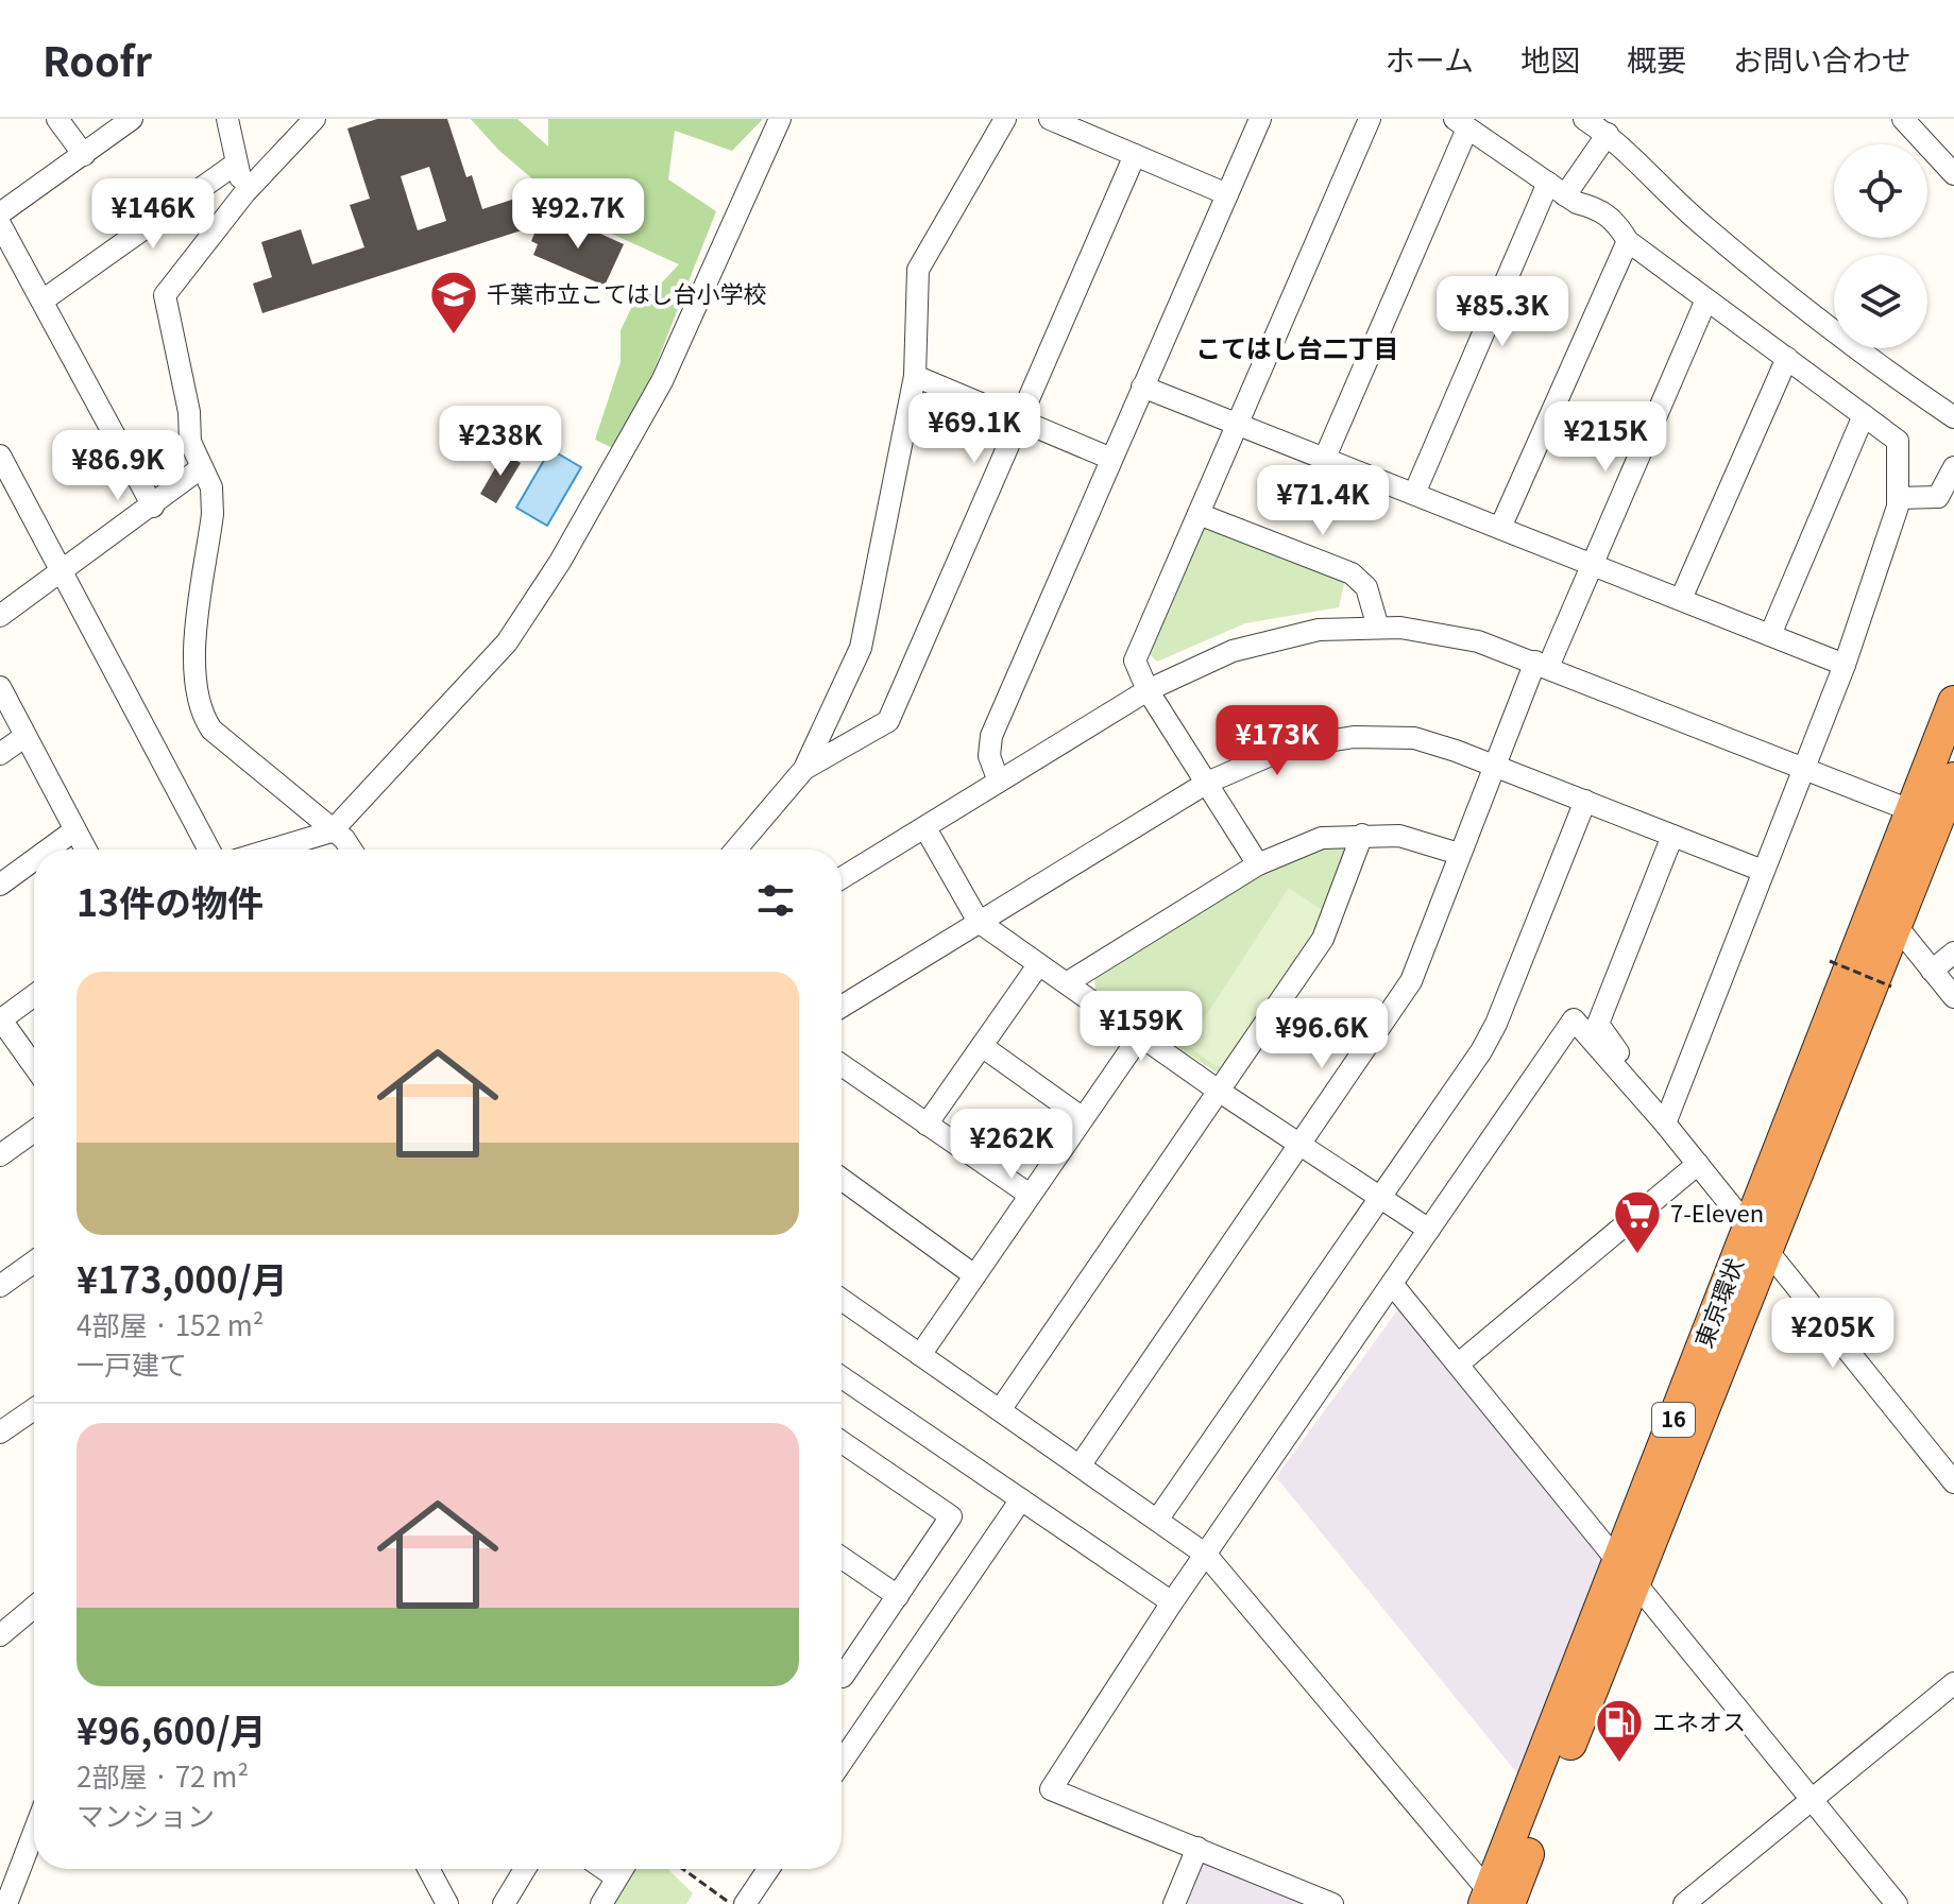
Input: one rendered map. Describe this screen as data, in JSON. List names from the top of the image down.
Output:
{
  "streets": {
    "highway": ["東京環状", "16"]
  },
  "districts": ["こてはし台二丁目"],
  "places": {
    "school or university": ["千葉市立こてはし台小学校"],
    "supermarket": ["7-Eleven"],
    "fuel station": ["エネオス"]
  },
  "page": {
    "header": "Roofr",
    "nav": [
      "ホーム",
      "地図",
      "概要",
      "お問い合わせ"
    ],
    "price": [
      "¥146K",
      "¥92.7K",
      "¥85.3K",
      "¥69.1K",
      "¥215K",
      "¥238K",
      "¥86.9K",
      "¥71.4K",
      "¥173K",
      "¥159K",
      "¥96.6K",
      "¥262K",
      "¥205K"
    ],
    "heading": "13件の物件",
    "list": [
      {
        "name": "¥173,000/月",
        "note": "4部屋 · 152 m² · 一戸建て"
      },
      {
        "name": "¥96,600/月",
        "note": "2部屋 · 72 m² · マンション"
      }
    ]
  }
}
